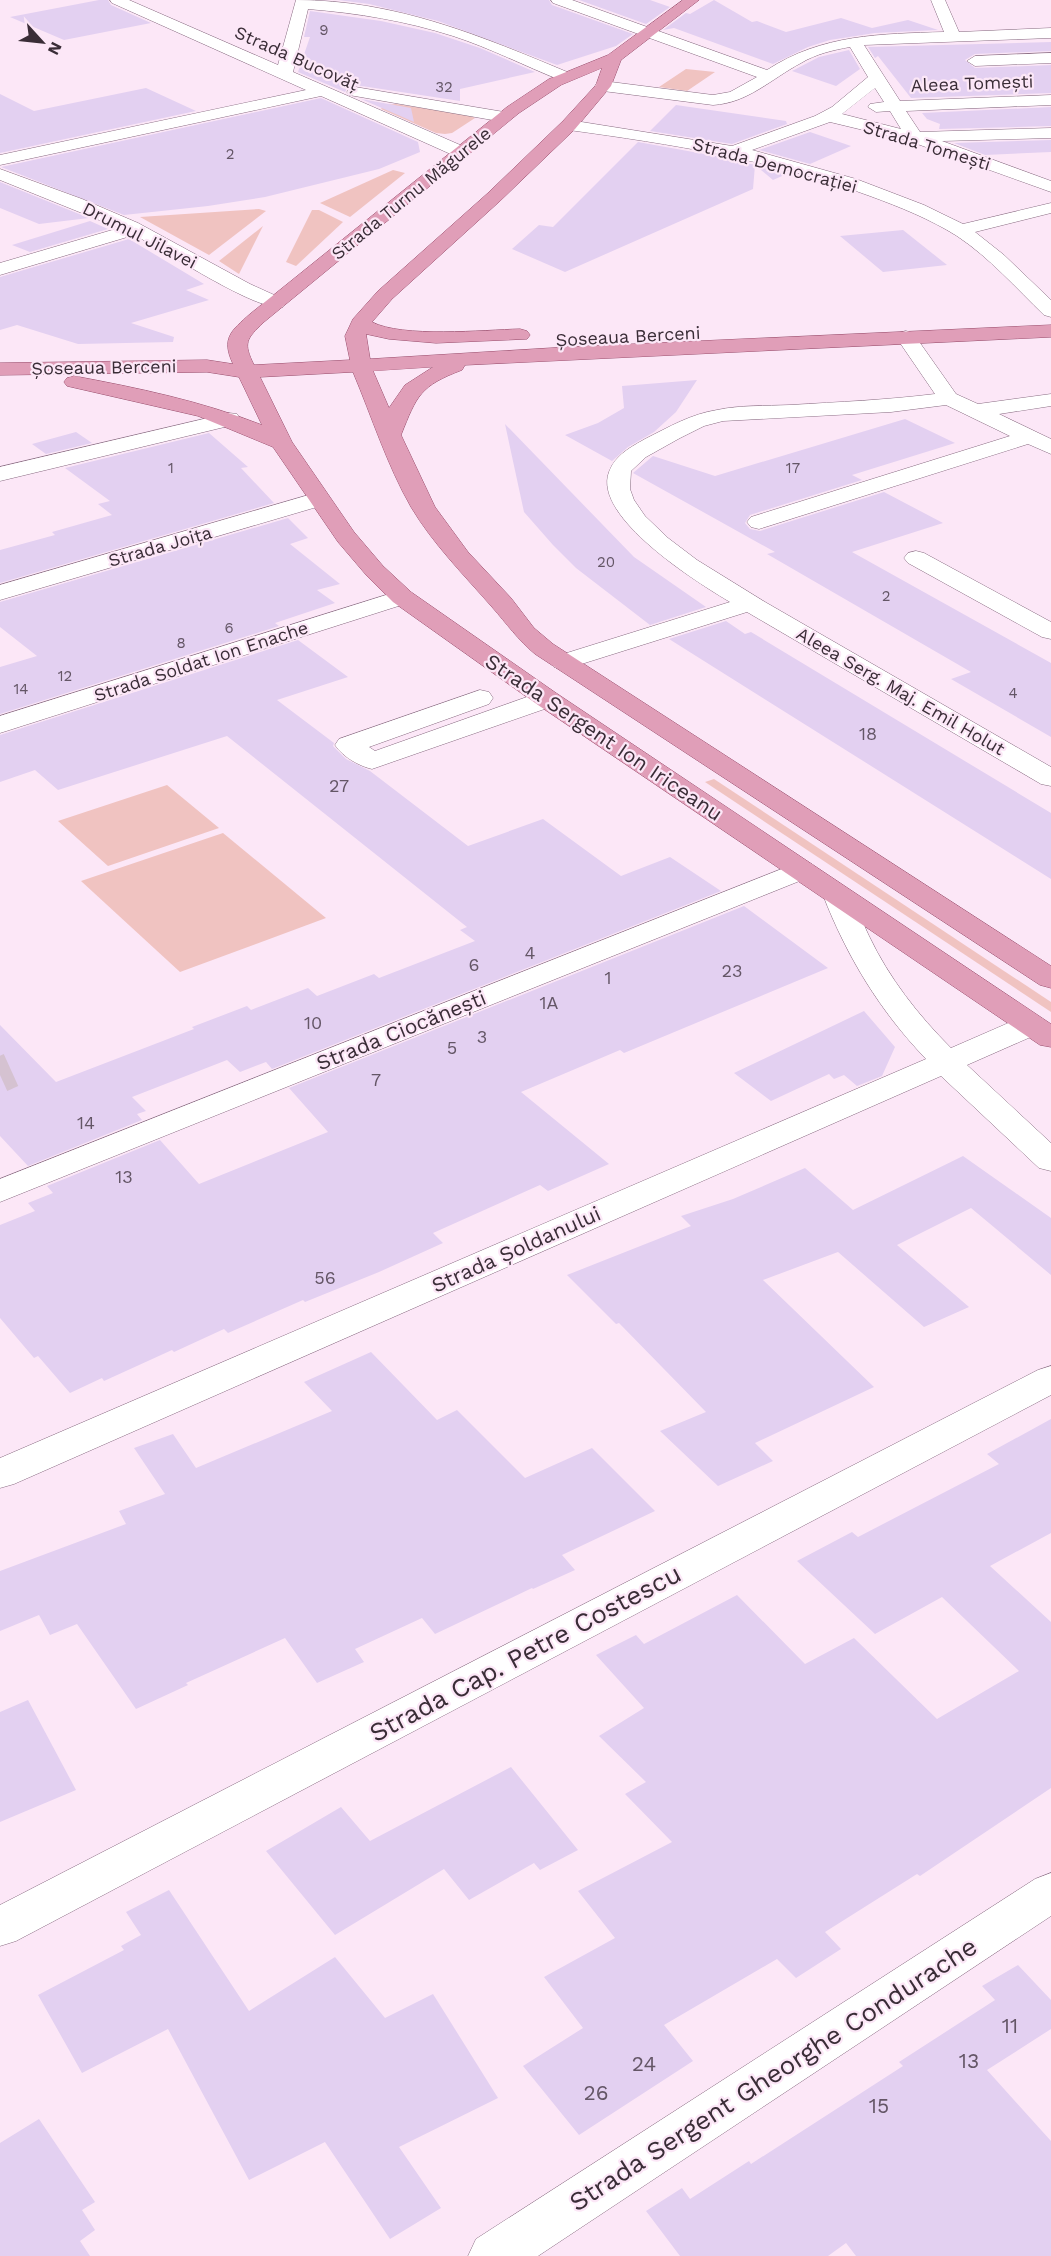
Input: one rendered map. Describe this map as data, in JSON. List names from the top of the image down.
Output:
{
  "streets": {
    "main road": ["Strada Turnu Măgurele", "Șoseaua Berceni", "Strada Sergent Ion Iriceanu"],
    "street": [
      "Strada Bucovăț",
      "Aleea Tomești",
      "Strada Tomești",
      "Strada Democrației",
      "Drumul Jilavei",
      "Strada Joița",
      "Strada Soldat Ion Enache",
      "Aleea Serg. Maj. Emil Holut",
      "Strada Ciocănești",
      "Strada Șoldanului",
      "Strada Cap. Petre Costescu",
      "Strada Sergent Gheorghe Condurache"
    ]
  },
  "crossings": [
    ["Strada Bucovăț", "Strada Turnu Măgurele"],
    ["Aleea Tomești", "Strada Tomești"],
    ["Strada Tomești", "Strada Democrației"],
    ["Strada Turnu Măgurele", "Drumul Jilavei"],
    ["Strada Turnu Măgurele", "Șoseaua Berceni"],
    ["Strada Turnu Măgurele", "Strada Sergent Ion Iriceanu"],
    ["Șoseaua Berceni", "Strada Sergent Ion Iriceanu"],
    ["Strada Joița", "Strada Sergent Ion Iriceanu"],
    ["Strada Soldat Ion Enache", "Strada Sergent Ion Iriceanu"],
    ["Strada Sergent Ion Iriceanu", "Strada Ciocănești"],
    ["Strada Sergent Ion Iriceanu", "Strada Șoldanului"]
  ],
  "house_numbers": [
    "9",
    "32",
    "2",
    "1",
    "17",
    "20",
    "2",
    "6",
    "8",
    "12",
    "14",
    "4",
    "18",
    "27",
    "4",
    "6",
    "23",
    "1",
    "1A",
    "10",
    "3",
    "5",
    "7",
    "14",
    "13",
    "56",
    "11",
    "13",
    "24",
    "26",
    "15"
  ],
  "north": "bottom right"
}
